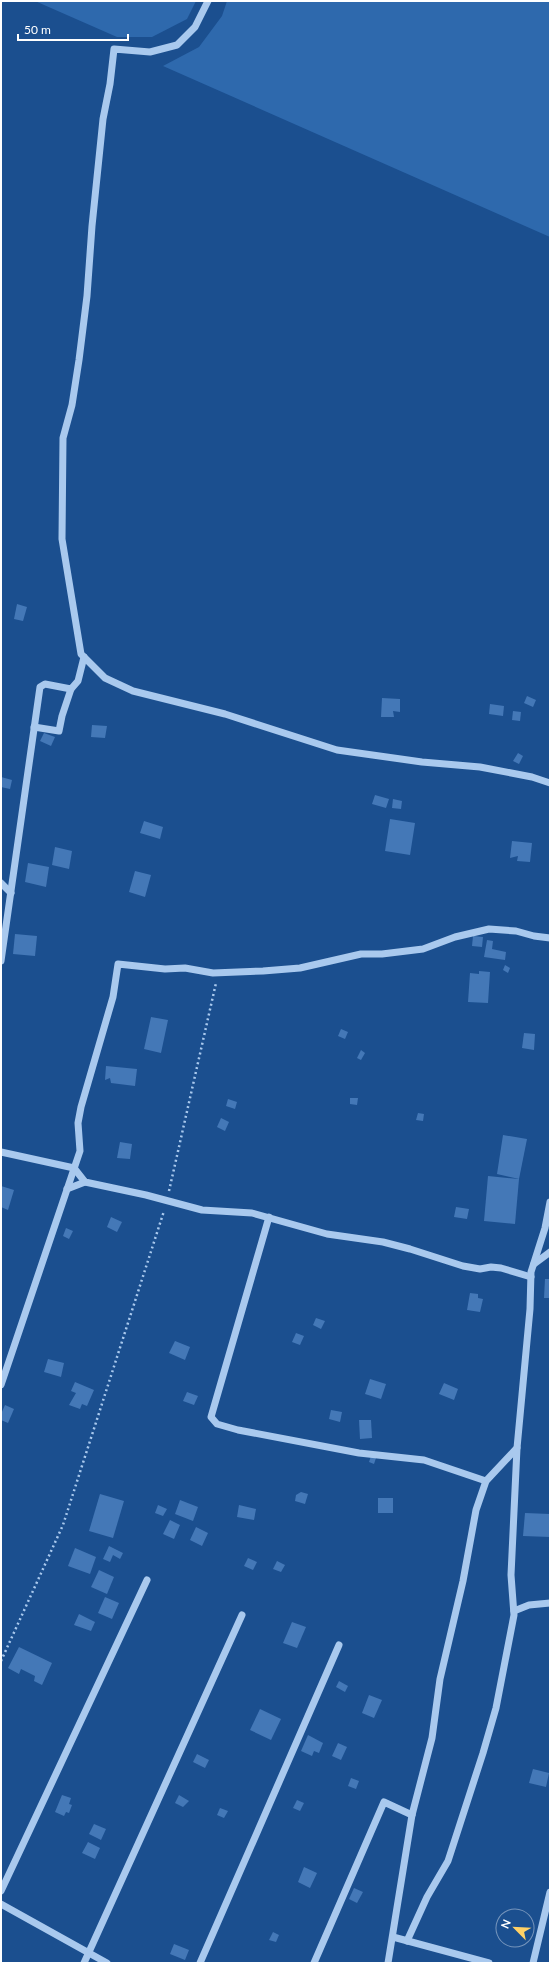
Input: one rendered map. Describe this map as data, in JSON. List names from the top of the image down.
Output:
{
  "scale_bar": "50 m",
  "north": "top left"
}
